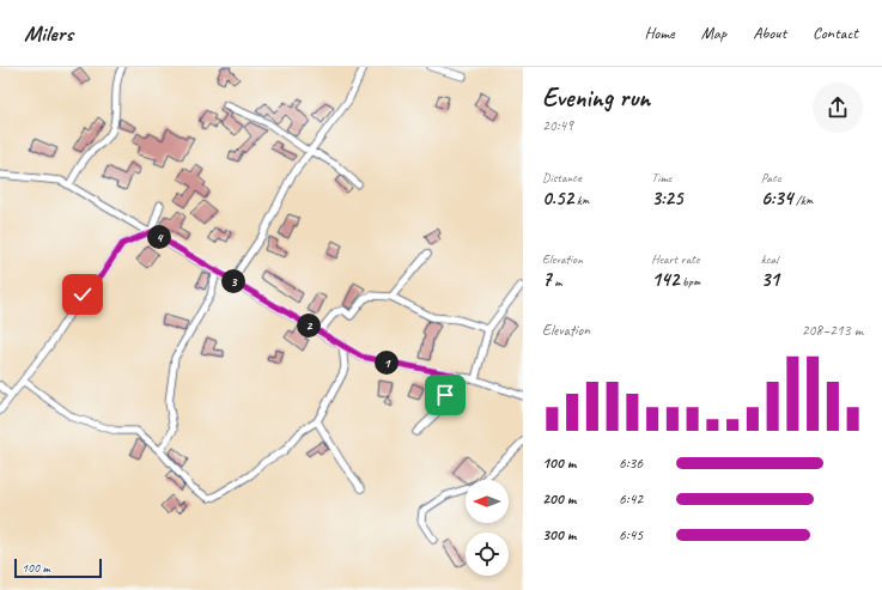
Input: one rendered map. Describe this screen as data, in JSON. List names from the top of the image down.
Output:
{
  "scale_bar": "100 m",
  "north": "left",
  "page": {
    "header": "Milers",
    "nav": [
      "Home",
      "Map",
      "About",
      "Contact"
    ],
    "heading": ["Evening run", "20:49"],
    "stats": [
      ["Distance", "0.52 km"],
      ["Time", "3:25"],
      ["Pace", "6:34 /km"],
      ["Elevation", "7 m"],
      ["Heart rate", "142 bpm"],
      ["kcal", "31"]
    ],
    "pins": [
      "4",
      "3",
      "2",
      "1"
    ],
    "chart": ["Elevation", "208–213 m"],
    "list": [
      {
        "name": "100 m",
        "note": "6:36"
      },
      {
        "name": "200 m",
        "note": "6:42"
      },
      {
        "name": "300 m",
        "note": "6:45"
      }
    ],
    "scale": "100 m"
  }
}
